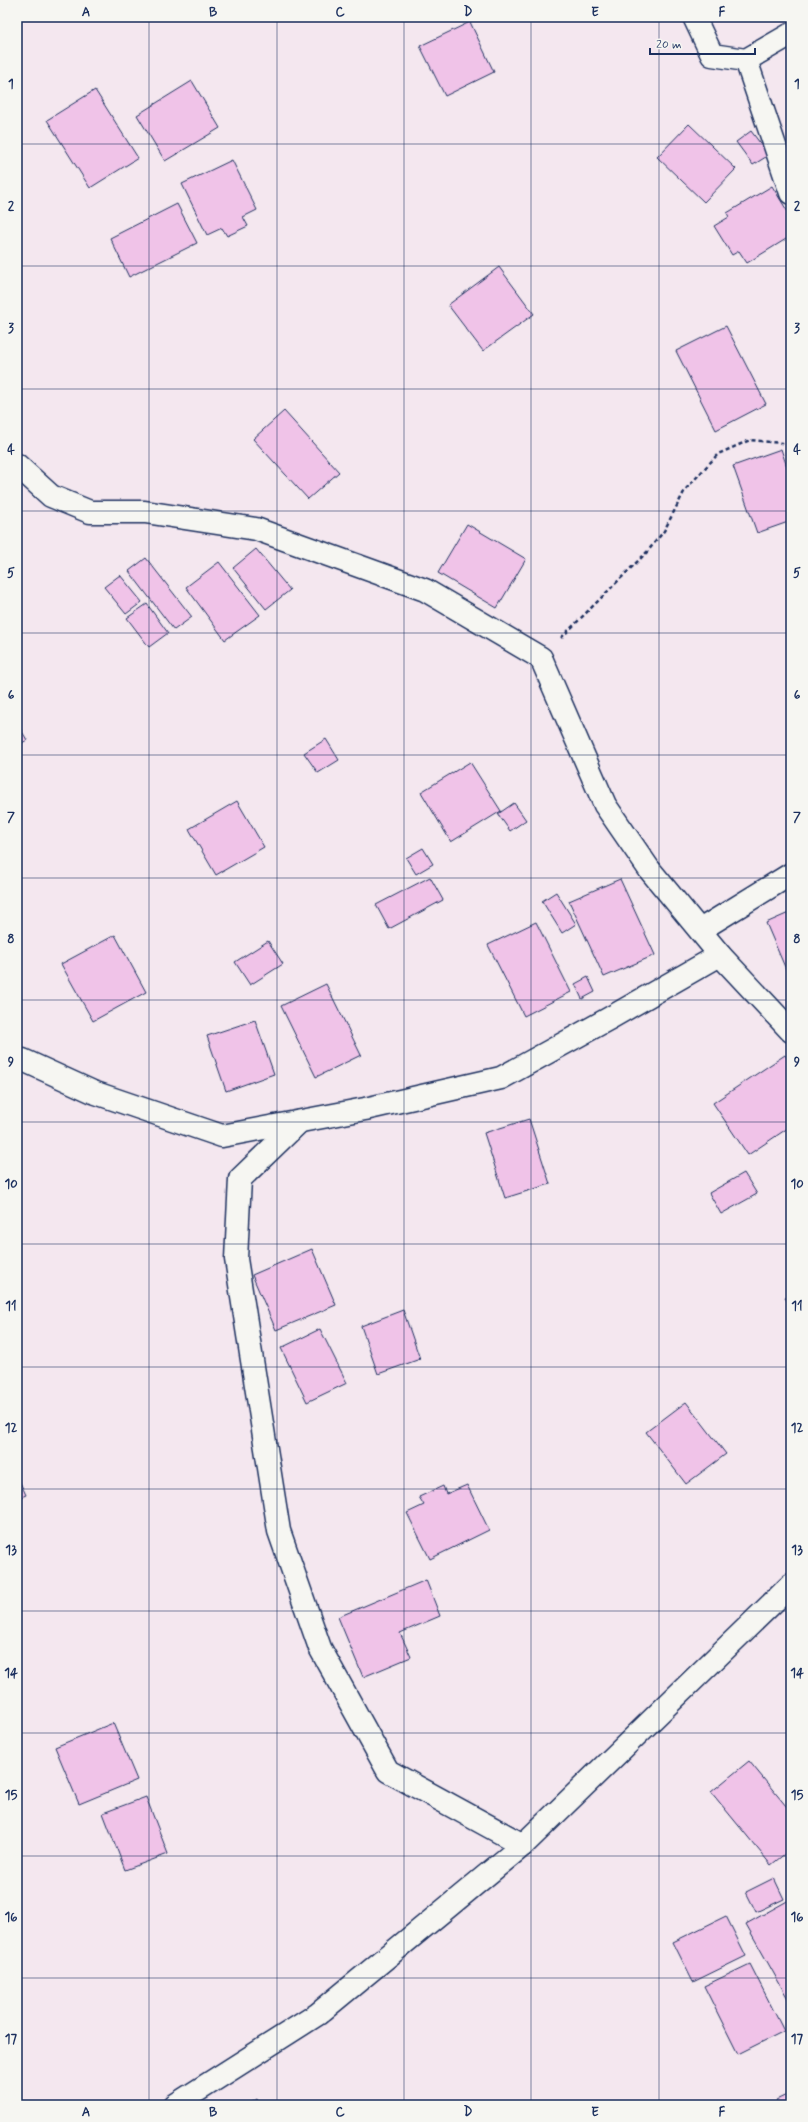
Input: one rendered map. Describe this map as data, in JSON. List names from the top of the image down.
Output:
{
  "scale_bar": "20 m",
  "grid": {
    "columns": [
      "A",
      "B",
      "C",
      "D",
      "E",
      "F"
    ],
    "rows": [
      "1",
      "2",
      "3",
      "4",
      "5",
      "6",
      "7",
      "8",
      "9",
      "10",
      "11",
      "12",
      "13",
      "14",
      "15",
      "16",
      "17"
    ]
  }
}
